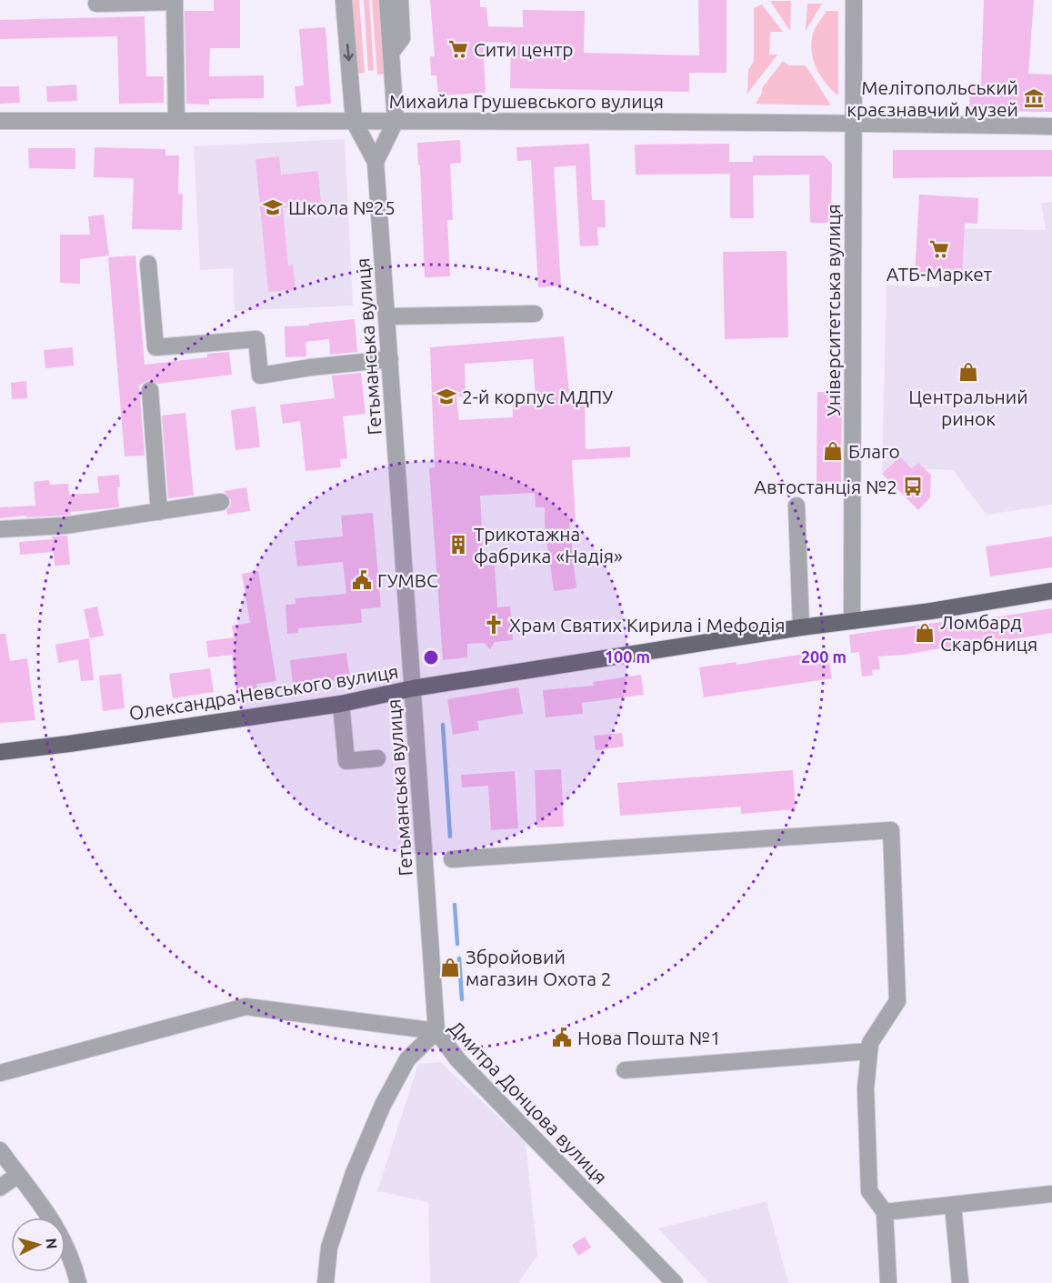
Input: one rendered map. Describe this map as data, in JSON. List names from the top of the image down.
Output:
{
  "streets": {
    "main road": ["Олександра Невського вулиця"],
    "street": [
      "Михайла Грушевського вулиця",
      "Університетська вулиця",
      "Гетьманська вулиця",
      "Дмитра Донцова вулиця"
    ]
  },
  "crossings": [
    ["Михайла Грушевського вулиця", "Університетська вулиця"],
    ["Михайла Грушевського вулиця", "Гетьманська вулиця"],
    ["Університетська вулиця", "Олександра Невського вулиця"],
    ["Гетьманська вулиця", "Олександра Невського вулиця"],
    ["Гетьманська вулиця", "Дмитра Донцова вулиця"]
  ],
  "places": {
    "supermarket": ["Сити центр", "АТБ-Маркет"],
    "museum": ["Мелітопольський краєзнавчий музей"],
    "school or university": ["Школа №25", "2-й корпус МДПУ"],
    "shop": [
      "Центральний ринок",
      "Благо",
      "Ломбард Скарбниця",
      "Збройовий магазин Охота 2"
    ],
    "bus stop": ["Автостанція №2"],
    "building": ["Трикотажна фабрика «Надія»"],
    "public building": ["ГУМВС", "Нова Пошта №1"],
    "church": ["Храм Святих Кирила і Мефодія"]
  },
  "north": "right",
  "rings": ["100 m", "200 m"]
}
